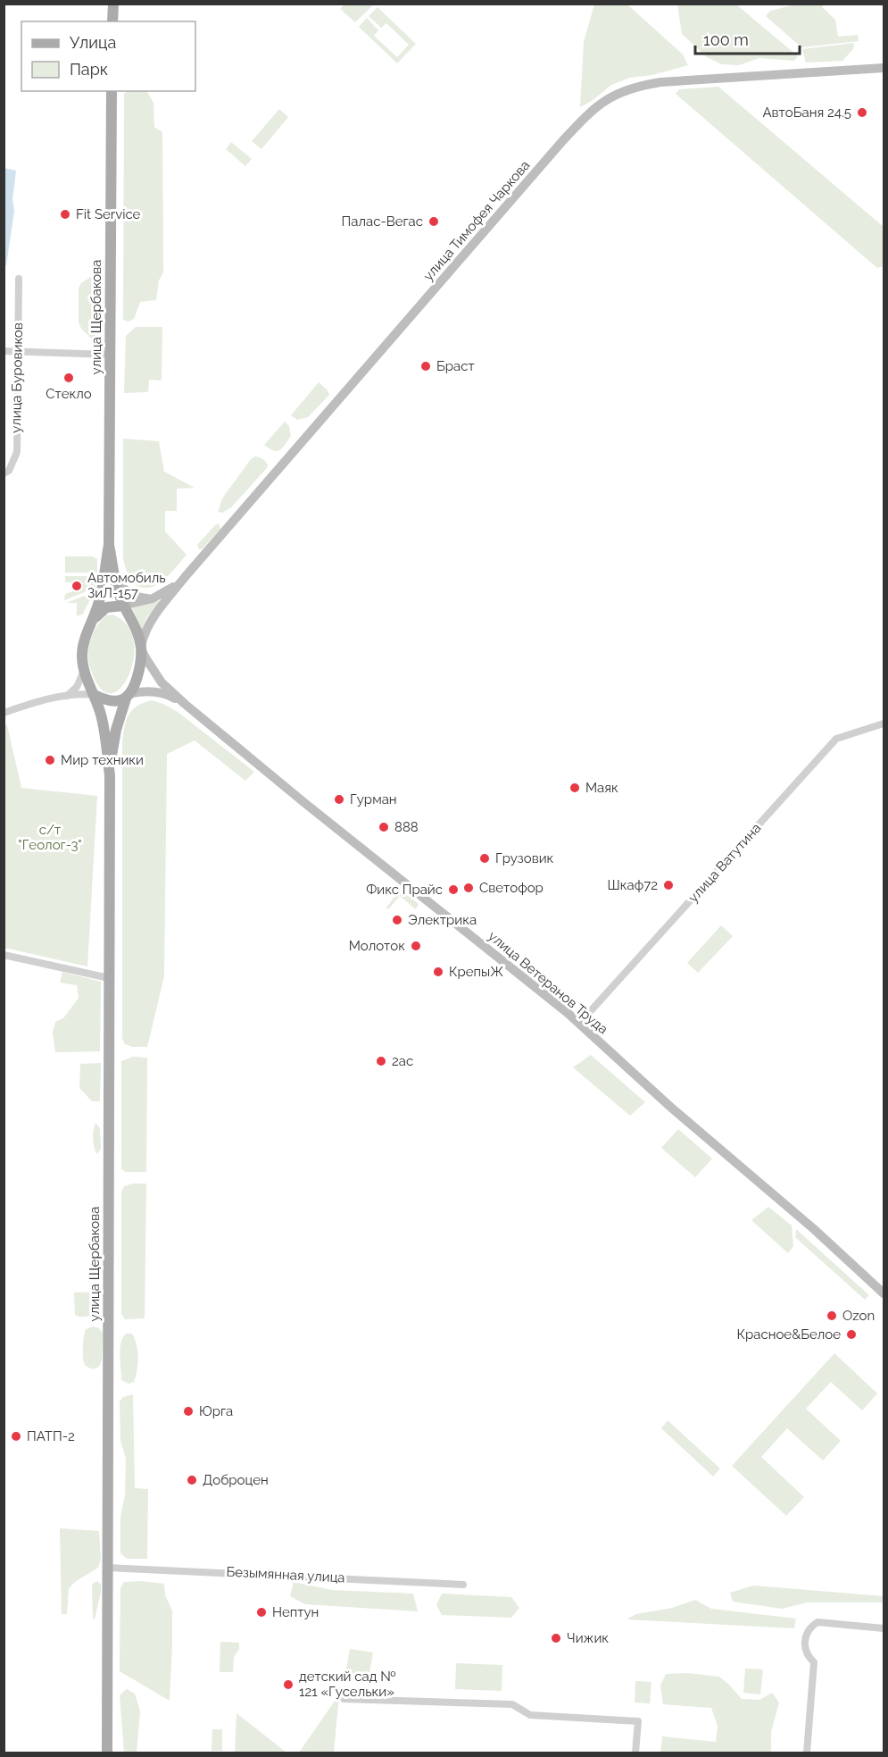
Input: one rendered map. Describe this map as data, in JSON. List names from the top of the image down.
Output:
{
  "streets": {
    "main road": ["улица Тимофея Чаркова", "улица Щербакова", "улица Ветеранов Труда"],
    "street": ["улица Буровиков", "улица Ватутина", "Безымянная улица"]
  },
  "crossings": [
    ["улица Щербакова", "Безымянная улица"],
    ["улица Ватутина", "улица Ветеранов Труда"]
  ],
  "parks": ["с/т \"Геолог-3\""],
  "places": [
    "АвтоБаня 24.5",
    "Fit Service",
    "Палас-Вегас",
    "Браст",
    "Стекло",
    "Автомобиль ЗиЛ-157",
    "Мир техники",
    "Маяк",
    "Гурман",
    "888",
    "Грузовик",
    "Шкаф72",
    "Светофор",
    "Фикс Прайс",
    "Электрика",
    "Молоток",
    "КрепыЖ",
    "2ас",
    "Ozon",
    "Красное&Белое",
    "Юрга",
    "ПАТП-2",
    "Доброцен",
    "Нептун",
    "Чижик",
    "детский сад № 121 «Гусельки»"
  ],
  "legend": ["Улица", "Парк"],
  "scale_bar": "100 m"
}
